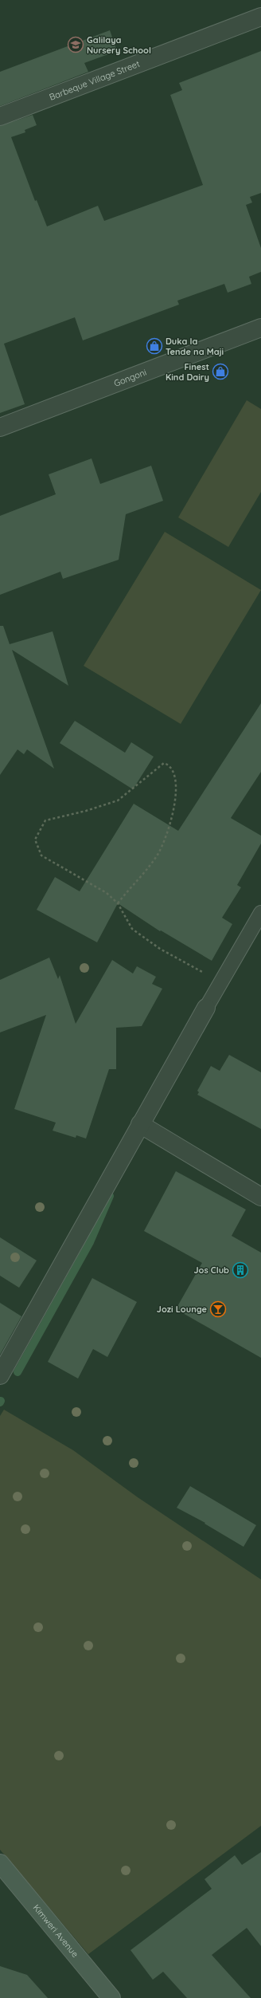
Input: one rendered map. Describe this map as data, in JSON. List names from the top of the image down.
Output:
{
  "streets": {
    "street": ["Barbeque Village Street", "Gongoni", "Kimweri Avenue"]
  },
  "places": {
    "school or university": ["Galilaya Nursery School"],
    "shop": ["Duka la Tende na Maji", "Finest Kind Dairy"],
    "building": ["Jos Club"],
    "bar": ["Jozi Lounge"]
  }
}
